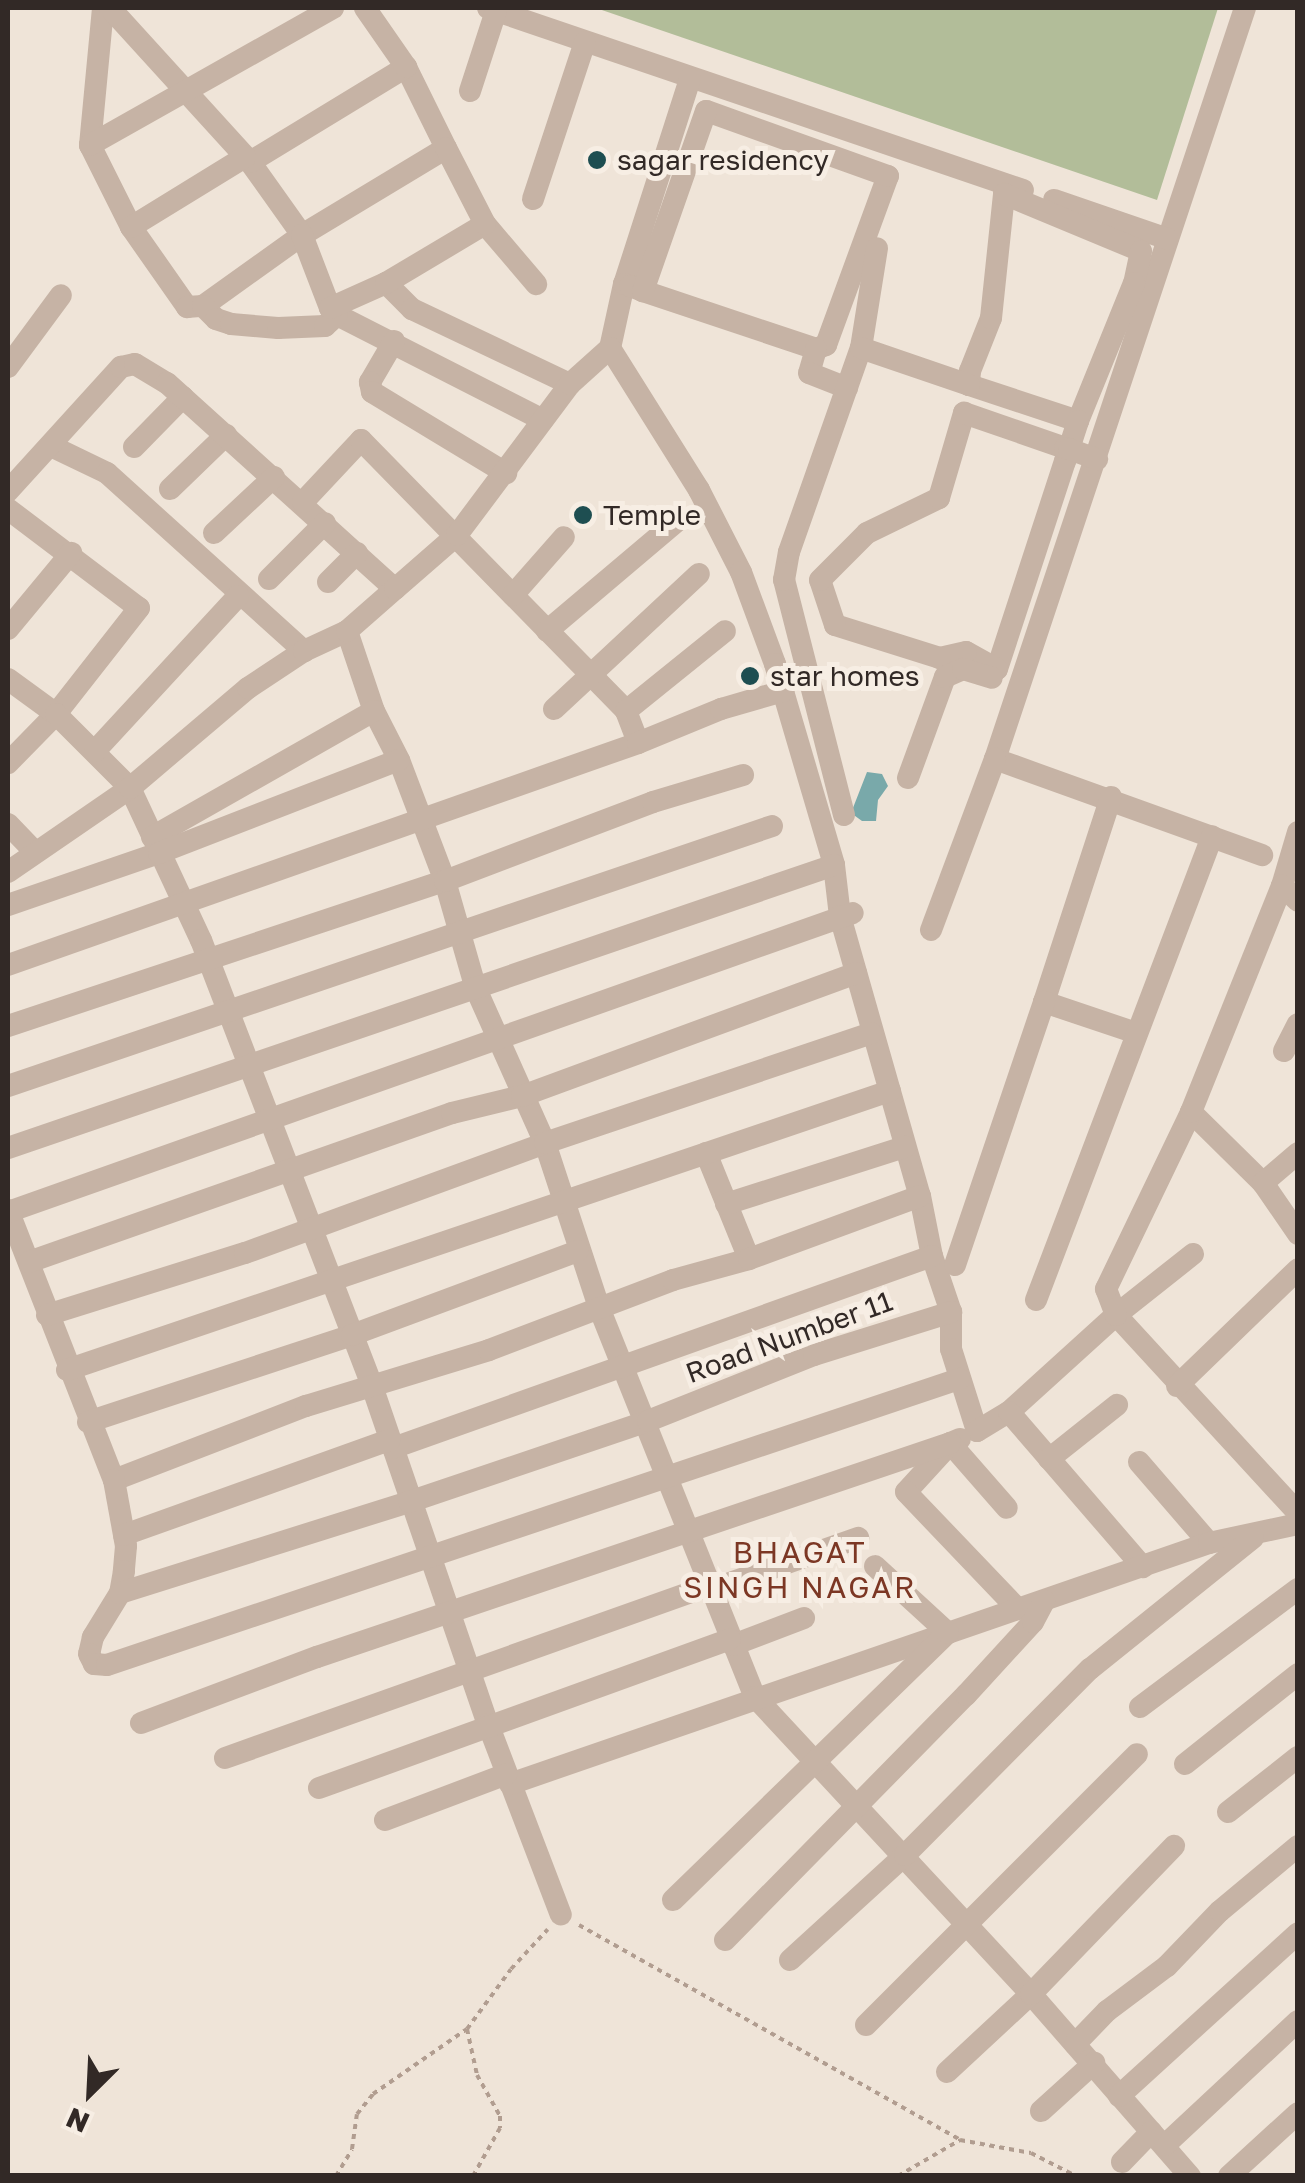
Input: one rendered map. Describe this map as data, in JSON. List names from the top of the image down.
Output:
{
  "streets": {
    "street": ["Road Number 11"]
  },
  "districts": ["BHAGAT SINGH NAGAR"],
  "places": ["sagar residency", "Temple", "star homes"],
  "north": "bottom left"
}
